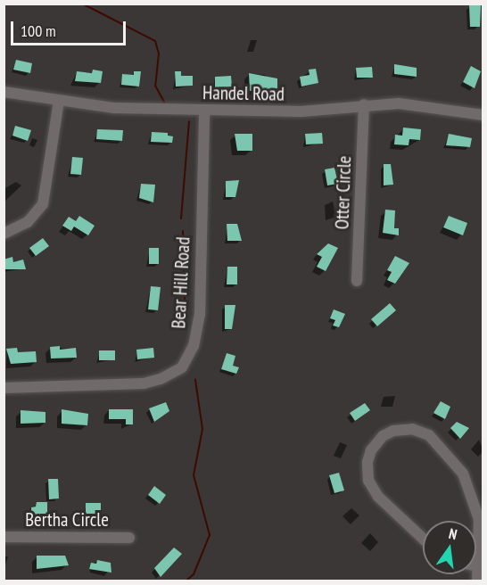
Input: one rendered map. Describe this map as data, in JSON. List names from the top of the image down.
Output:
{
  "streets": {
    "street": [
      "Handel Road",
      "Otter Circle",
      "Bear Hill Road",
      "Bertha Circle"
    ]
  },
  "crossings": [
    ["Handel Road", "Otter Circle"],
    ["Handel Road", "Bear Hill Road"]
  ],
  "scale_bar": "100 m",
  "north": "top"
}
